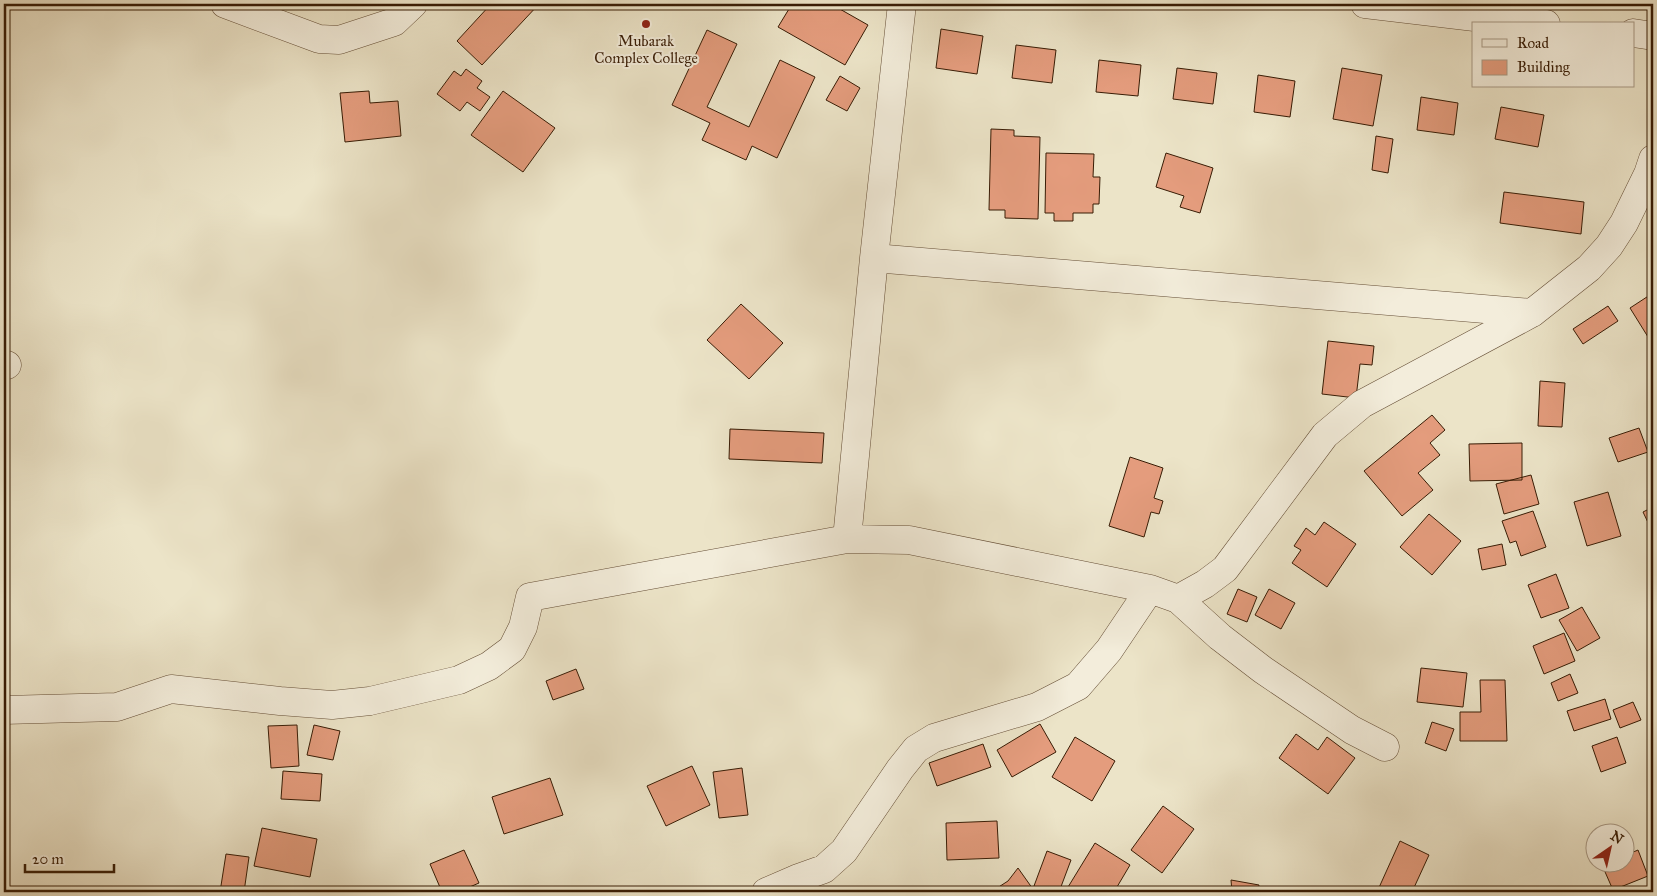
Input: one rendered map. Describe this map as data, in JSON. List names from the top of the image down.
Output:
{
  "places": ["Mubarak Complex College"],
  "legend": ["Road", "Building"],
  "scale_bar": "20 m",
  "north": "top right"
}
